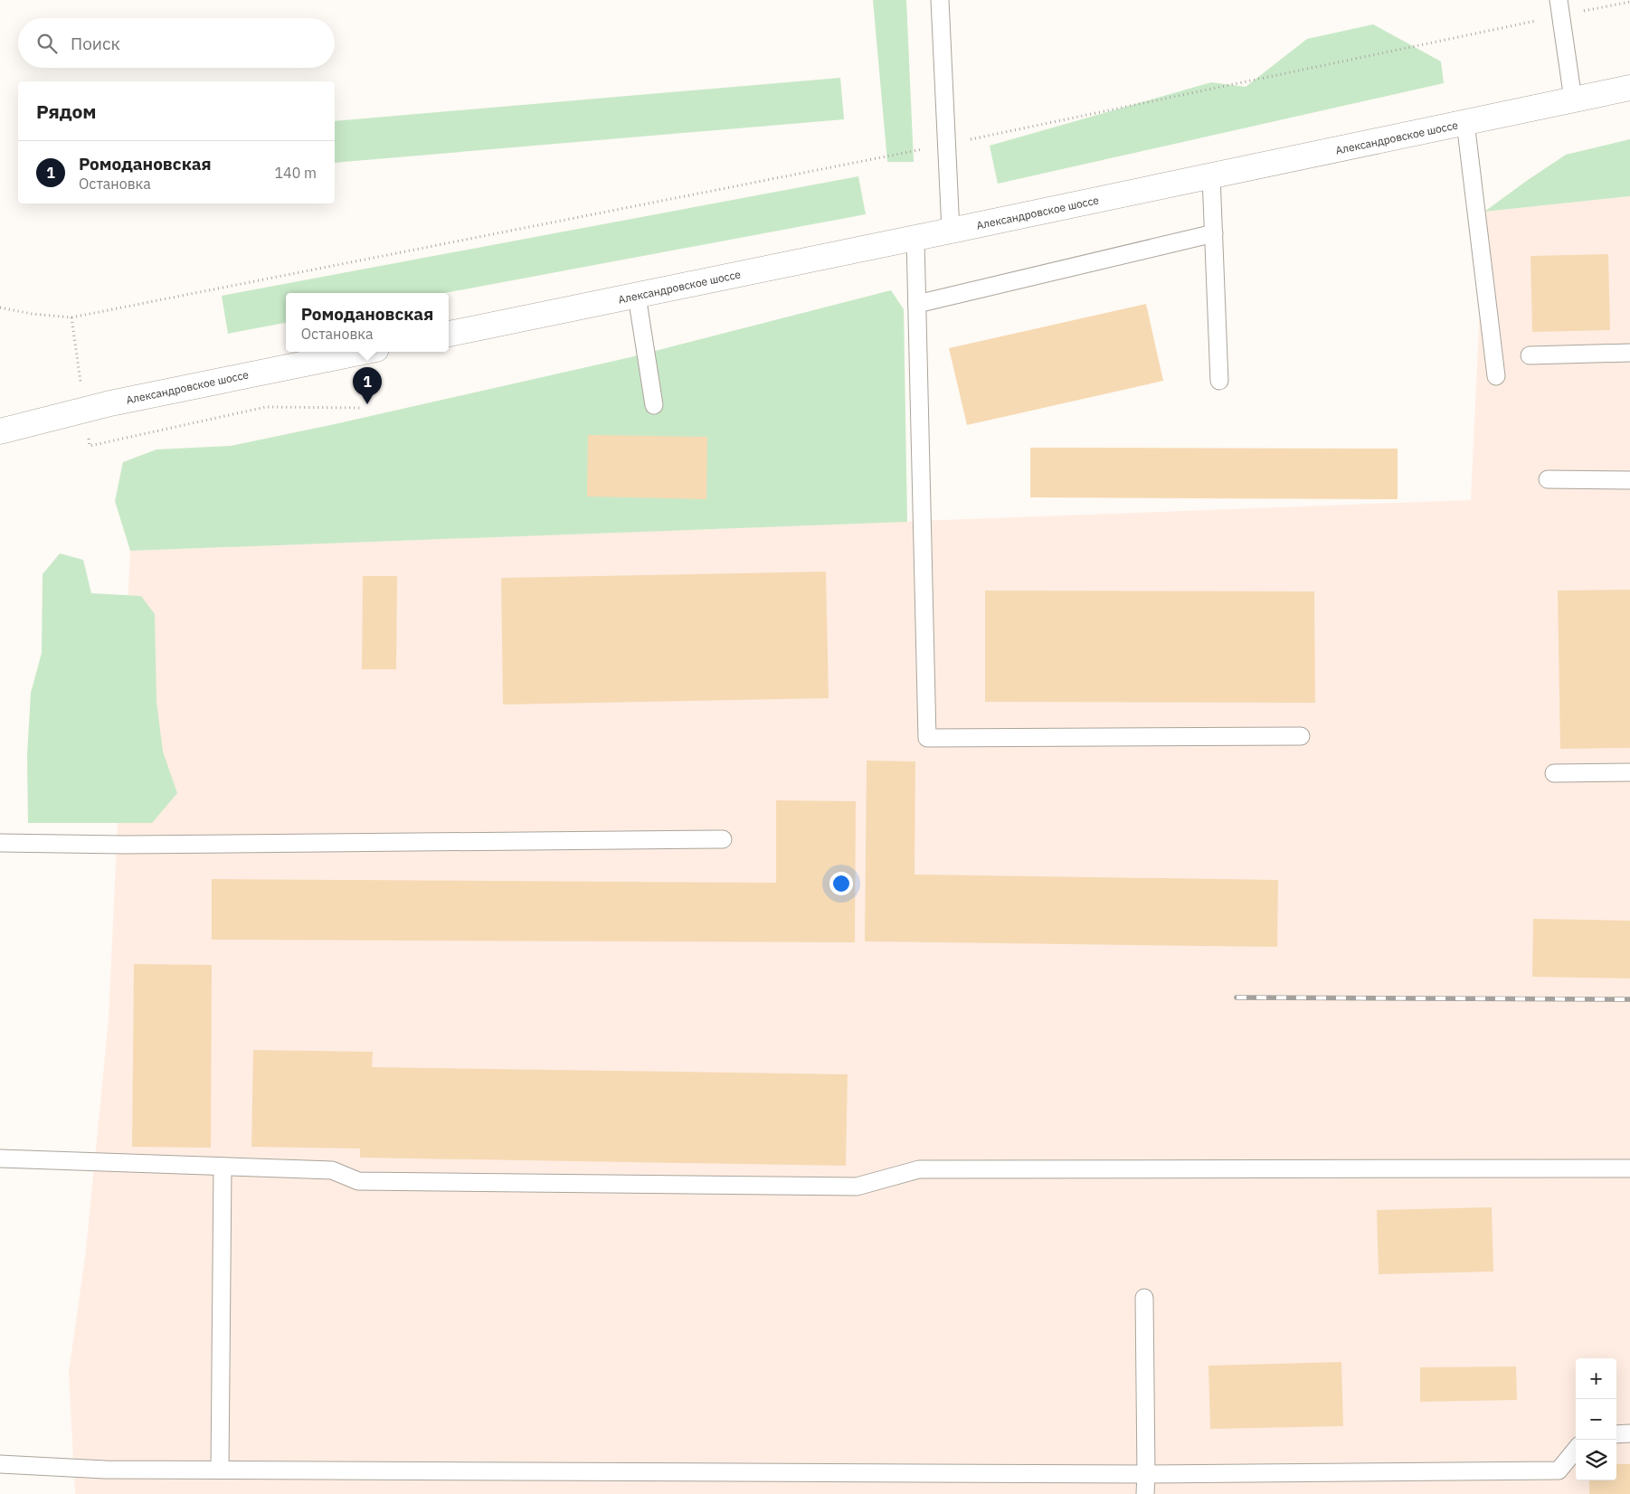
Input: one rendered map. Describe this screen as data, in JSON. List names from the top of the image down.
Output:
{
  "streets": {
    "main road": ["Александровское шоссе"]
  },
  "page": {
    "search": "Поиск",
    "heading": "Рядом",
    "list": [
      {
        "mark": "1",
        "name": "Ромодановская",
        "note": "Остановка",
        "value": "140 m"
      }
    ],
    "popup": ["Ромодановская", "Остановка"],
    "pins": "1",
    "map_buttons": ["+", "−"]
  }
}
